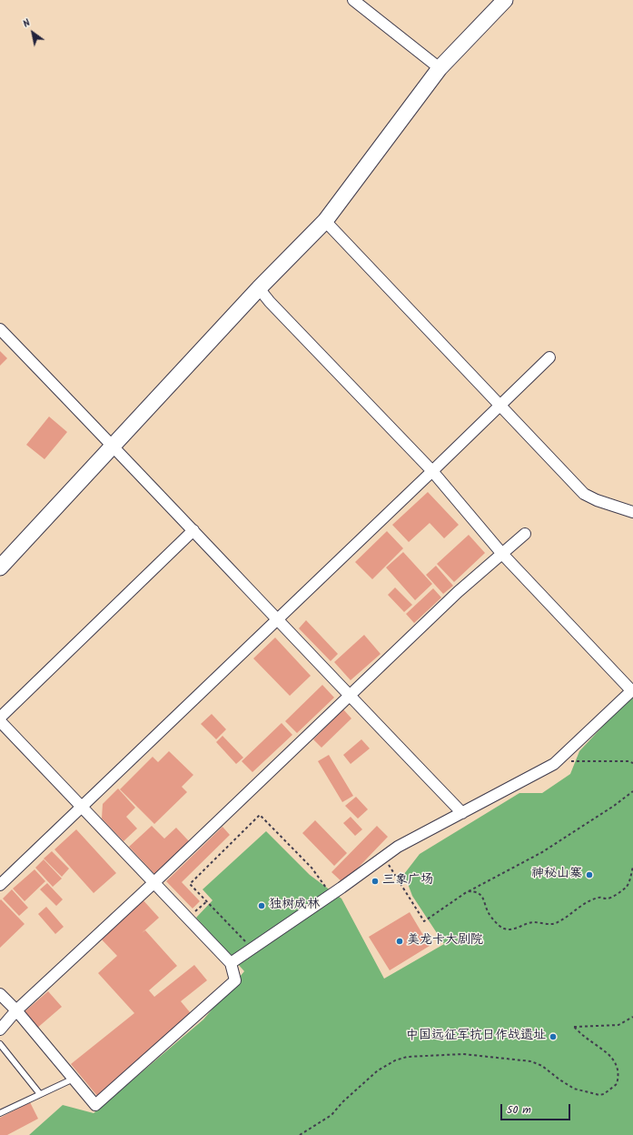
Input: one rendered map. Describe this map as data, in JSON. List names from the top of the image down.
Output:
{
  "places": [
    "神秘山寨",
    "三象广场",
    "独树成林",
    "美龙卡大剧院",
    "中国远征军抗日作战遗址"
  ],
  "scale_bar": "50 m",
  "north": "top left"
}
